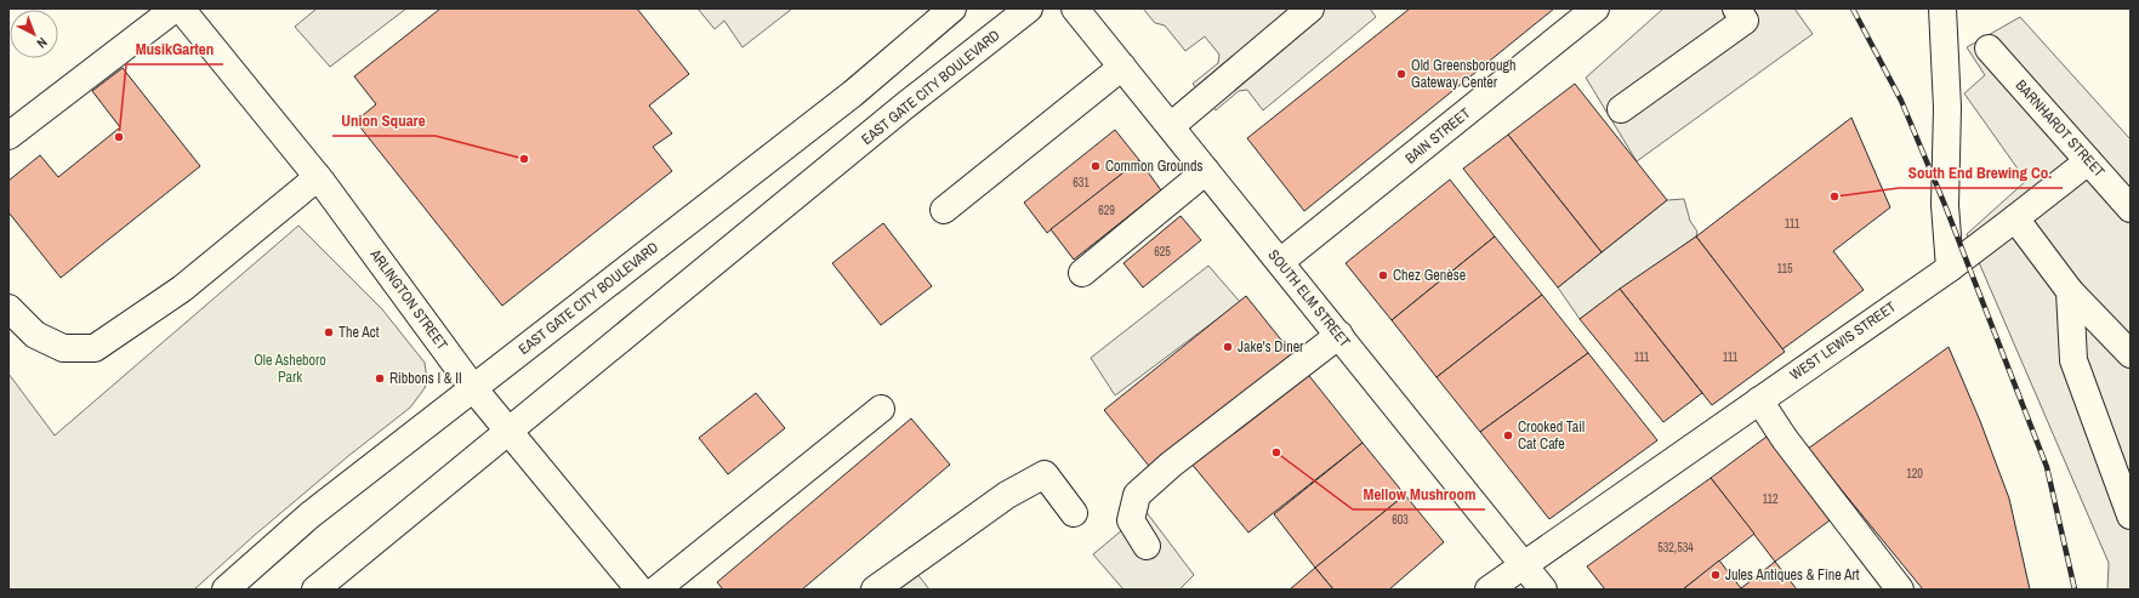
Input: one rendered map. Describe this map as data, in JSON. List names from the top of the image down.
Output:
{
  "streets": {
    "main road": [
      "EAST GATE CITY BOULEVARD",
      "BARNHARDT STREET",
      "BAIN STREET",
      "SOUTH ELM STREET",
      "ARLINGTON STREET",
      "WEST LEWIS STREET"
    ]
  },
  "crossings": [
    ["EAST GATE CITY BOULEVARD", "ARLINGTON STREET"],
    ["BARNHARDT STREET", "WEST LEWIS STREET"],
    ["BAIN STREET", "SOUTH ELM STREET"],
    ["SOUTH ELM STREET", "WEST LEWIS STREET"]
  ],
  "parks": ["Ole Asheboro Park"],
  "places": [
    "Old Greensborough Gateway Center",
    "MusikGarten",
    "Union Square",
    "Common Grounds",
    "South End Brewing Co.",
    "Chez Genèse",
    "The Act",
    "Jake's Diner",
    "Ribbons I & II",
    "Crooked Tail Cat Cafe",
    "Mellow Mushroom",
    "Jules Antiques & Fine Art"
  ],
  "house_numbers": [
    "631",
    "629",
    "111",
    "625",
    "115",
    "111",
    "111",
    "120",
    "112",
    "603",
    "532,534"
  ],
  "north": "bottom right"
}
